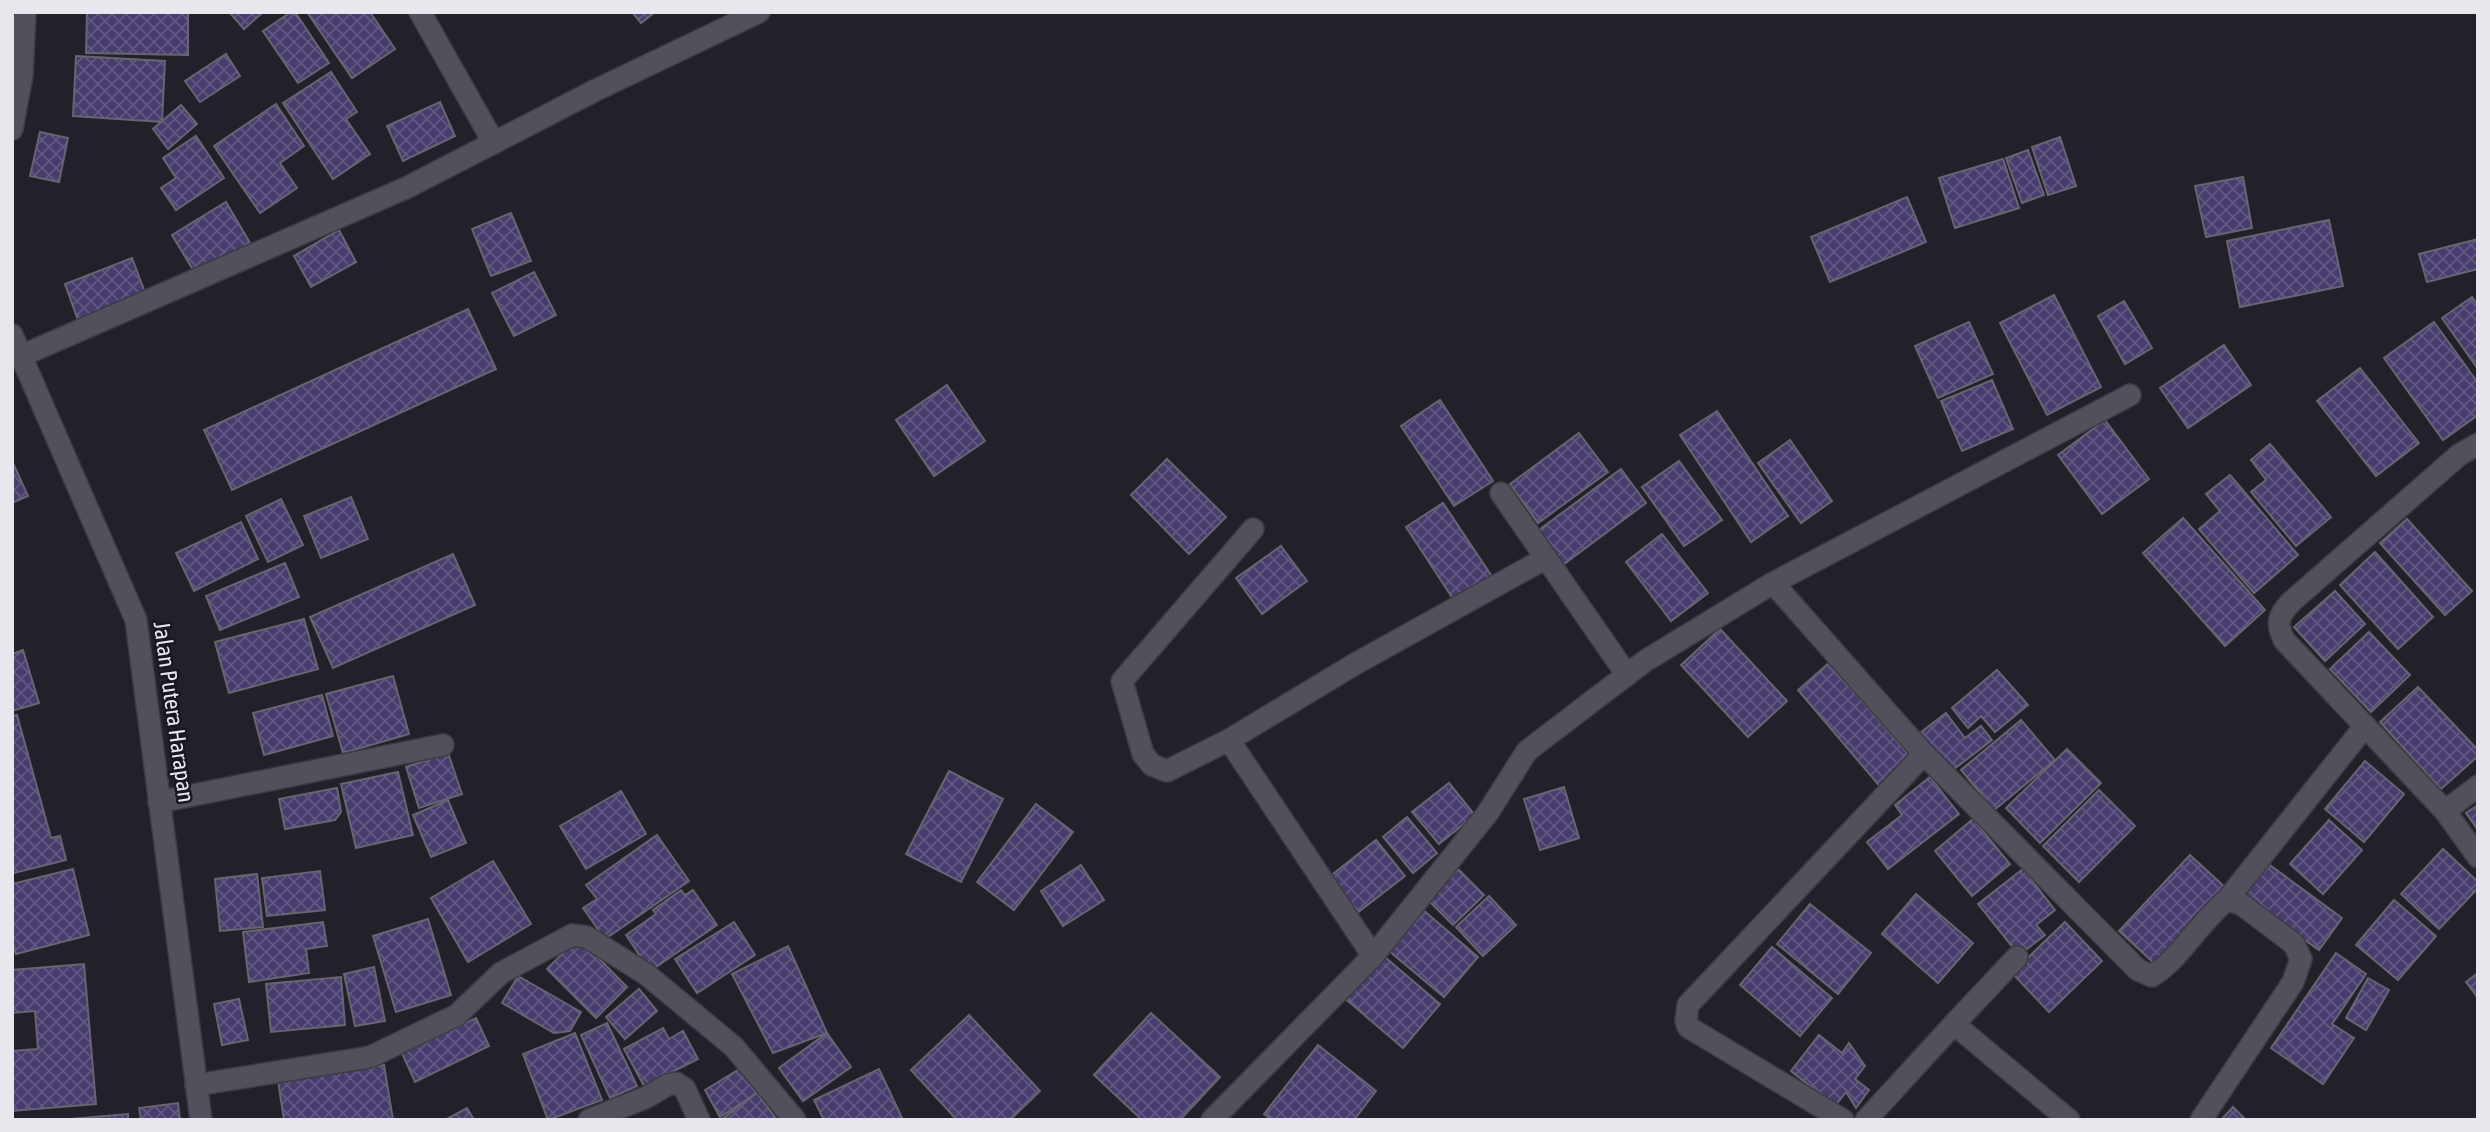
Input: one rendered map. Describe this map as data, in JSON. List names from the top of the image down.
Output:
{
  "streets": {
    "street": ["Jalan Putera Harapan"]
  }
}
